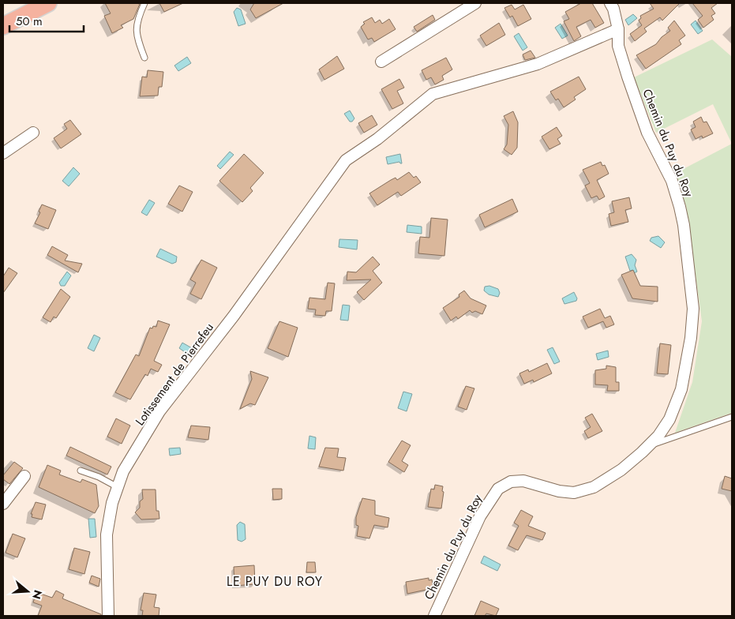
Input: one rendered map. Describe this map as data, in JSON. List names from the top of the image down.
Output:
{
  "streets": {
    "street": ["Chemin du Puy du Roy", "Lotissement de Pierrefeu"]
  },
  "crossings": [
    ["Chemin du Puy du Roy", "Lotissement de Pierrefeu"]
  ],
  "districts": ["LE PUY DU ROY"],
  "scale_bar": "50 m",
  "north": "right"
}
